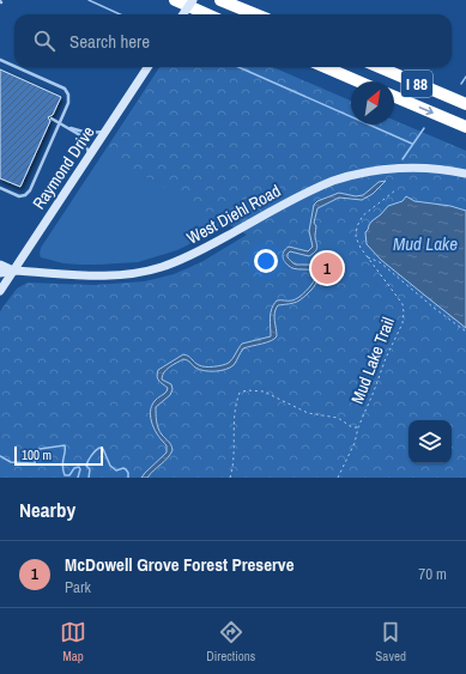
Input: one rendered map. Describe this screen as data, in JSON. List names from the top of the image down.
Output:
{
  "streets": {
    "highway": ["I 88"],
    "street": ["Raymond Drive", "West Diehl Road"],
    "path": ["Mud Lake Trail"]
  },
  "crossings": [
    ["Raymond Drive", "West Diehl Road"]
  ],
  "water": ["Mud Lake"],
  "scale_bar": "100 m",
  "north": "top right",
  "page": {
    "search": "Search here",
    "pins": "1",
    "scale": "100 m",
    "heading": "Nearby",
    "list": [
      {
        "mark": "1",
        "name": "McDowell Grove Forest Preserve",
        "note": "Park",
        "value": "70 m"
      }
    ],
    "nav": ["Map", "Directions", "Saved"]
  }
}
